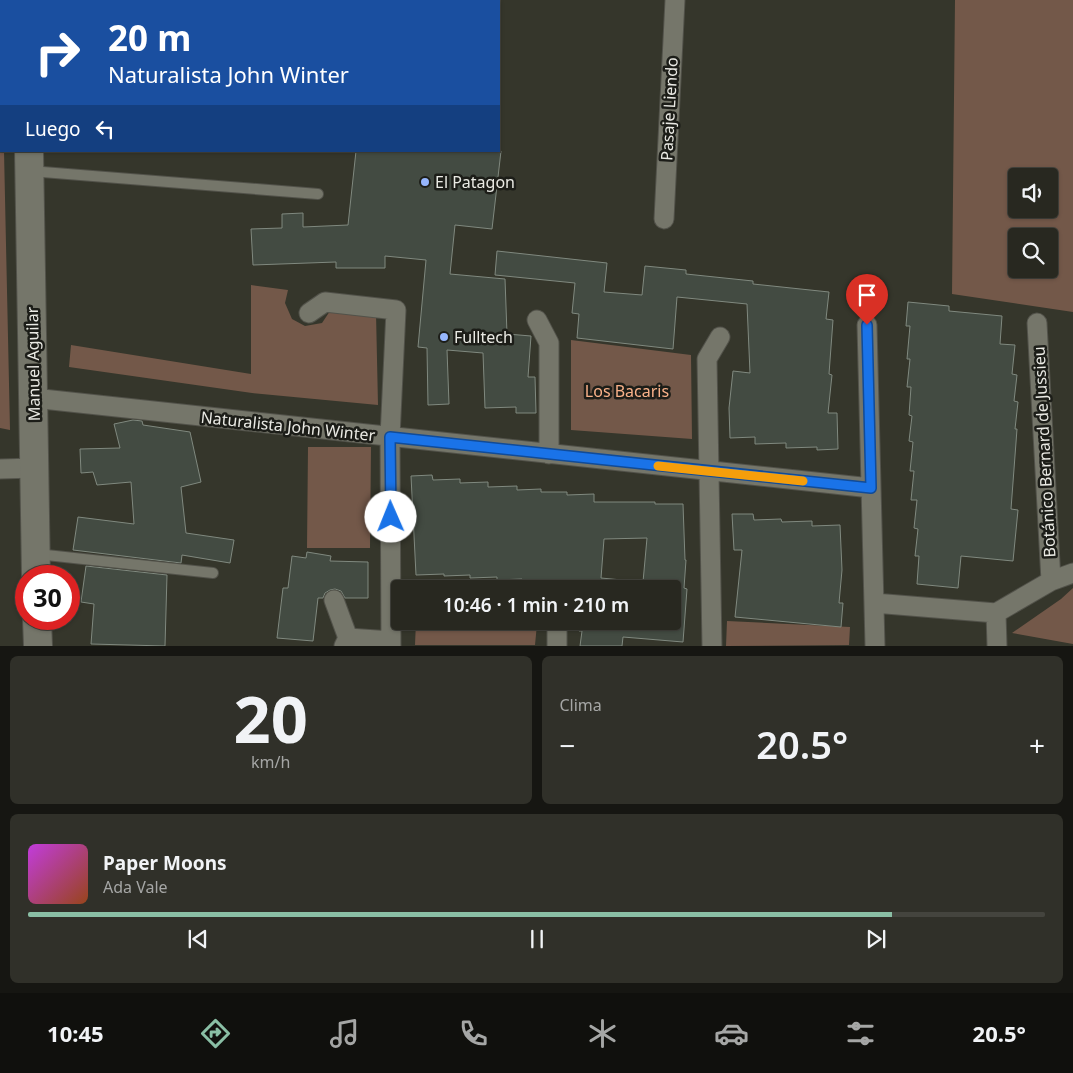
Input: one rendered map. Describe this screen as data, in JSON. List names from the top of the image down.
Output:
{
  "streets": {
    "street": [
      "Pasaje Liendo",
      "Manuel Aguilar",
      "Naturalista John Winter",
      "Botánico Bernard de Jussieu"
    ]
  },
  "crossings": [
    ["Manuel Aguilar", "Naturalista John Winter"]
  ],
  "parks": ["Los Bacaris"],
  "places": ["El Patagon", "Fulltech"],
  "page": {
    "turn": ["20 m", "Naturalista John Winter"],
    "then": "Luego",
    "limit": "30",
    "trip": "10:46 · 1 min · 210 m",
    "tile": [
      ["20", "km/h"],
      "Clima"
    ],
    "heat": ["−", "20.5°", "+"],
    "song": ["Paper Moons", "Ada Vale"],
    "tabs": ["10:45", "20.5°"]
  }
}
